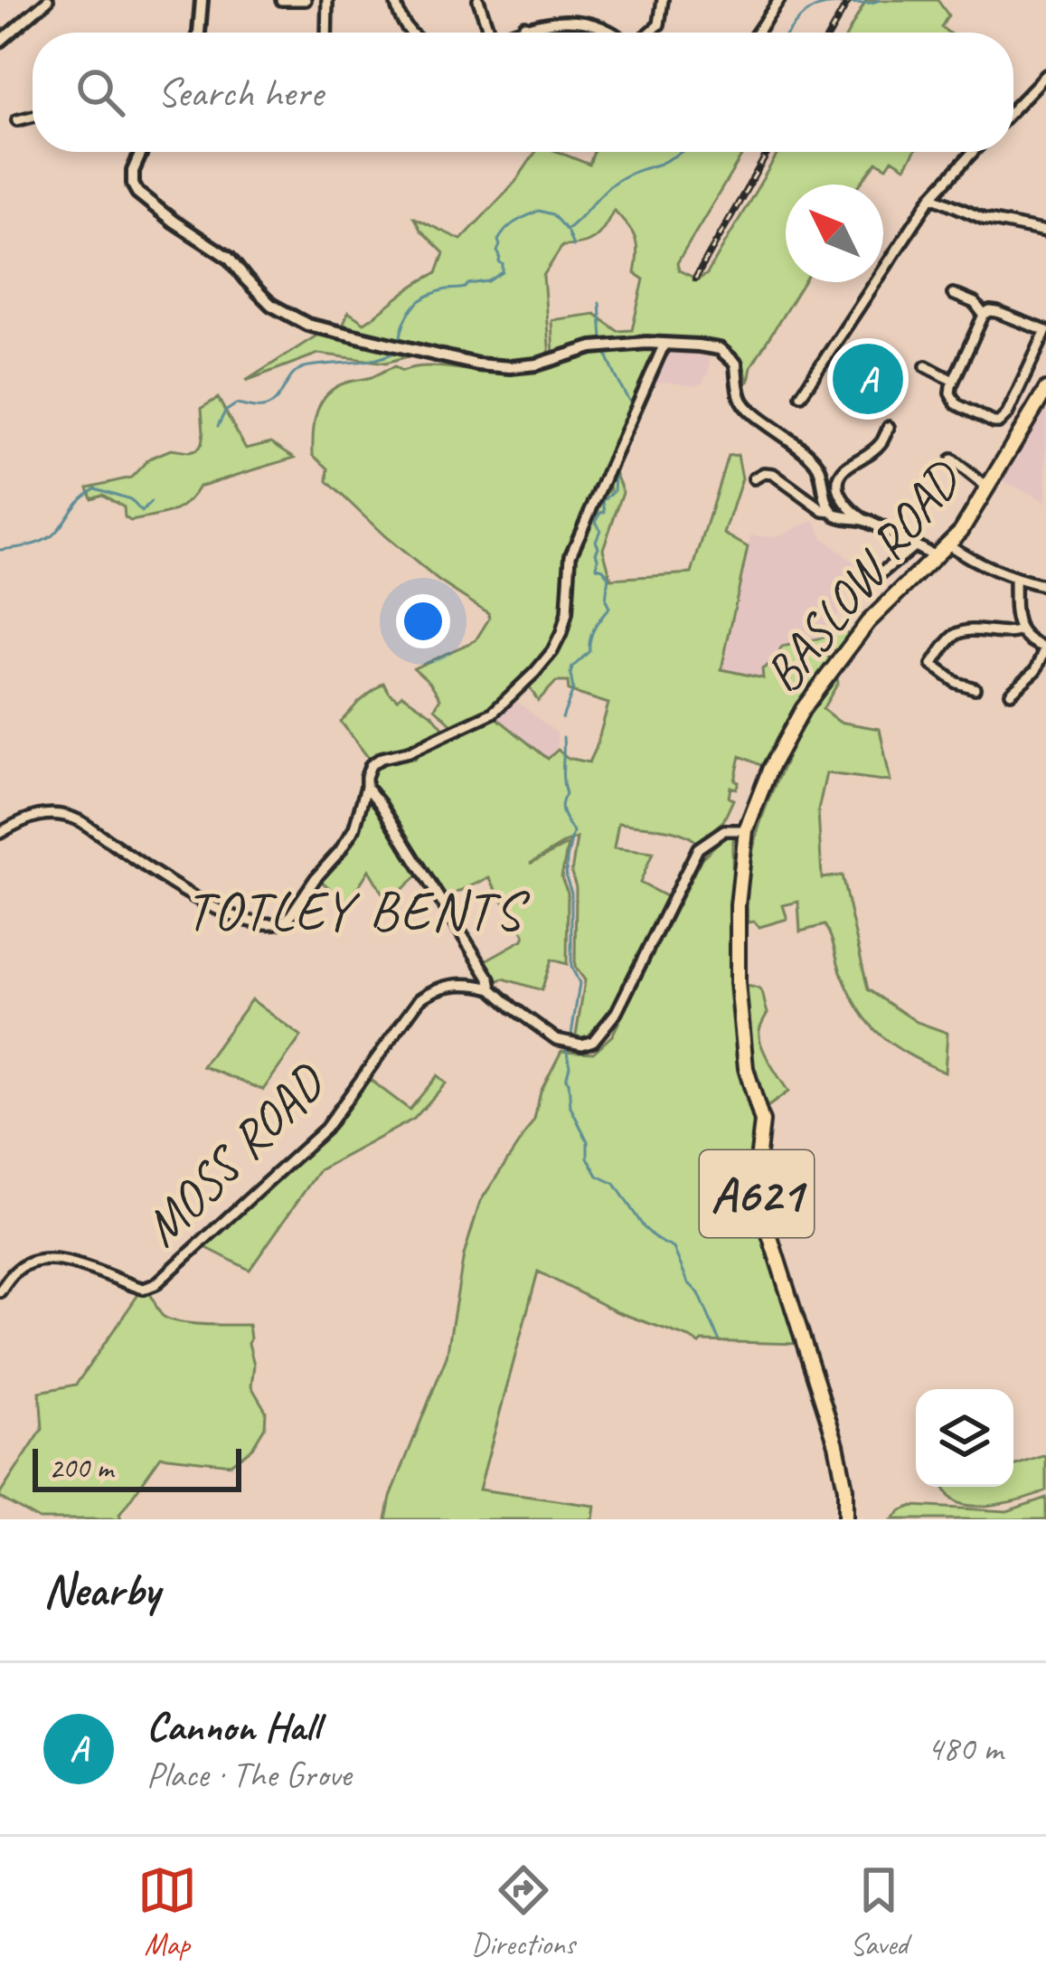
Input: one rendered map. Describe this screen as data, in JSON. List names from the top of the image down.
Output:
{
  "streets": {
    "main road": ["BASLOW ROAD", "A621"],
    "street": ["MOSS ROAD"]
  },
  "districts": ["TOTLEY BENTS"],
  "scale_bar": "200 m",
  "north": "top left",
  "page": {
    "search": "Search here",
    "pins": "A",
    "scale": "200 m",
    "heading": "Nearby",
    "list": [
      {
        "mark": "A",
        "name": "Cannon Hall",
        "note": "Place · The Grove",
        "value": "480 m"
      }
    ],
    "nav": ["Map", "Directions", "Saved"]
  }
}
